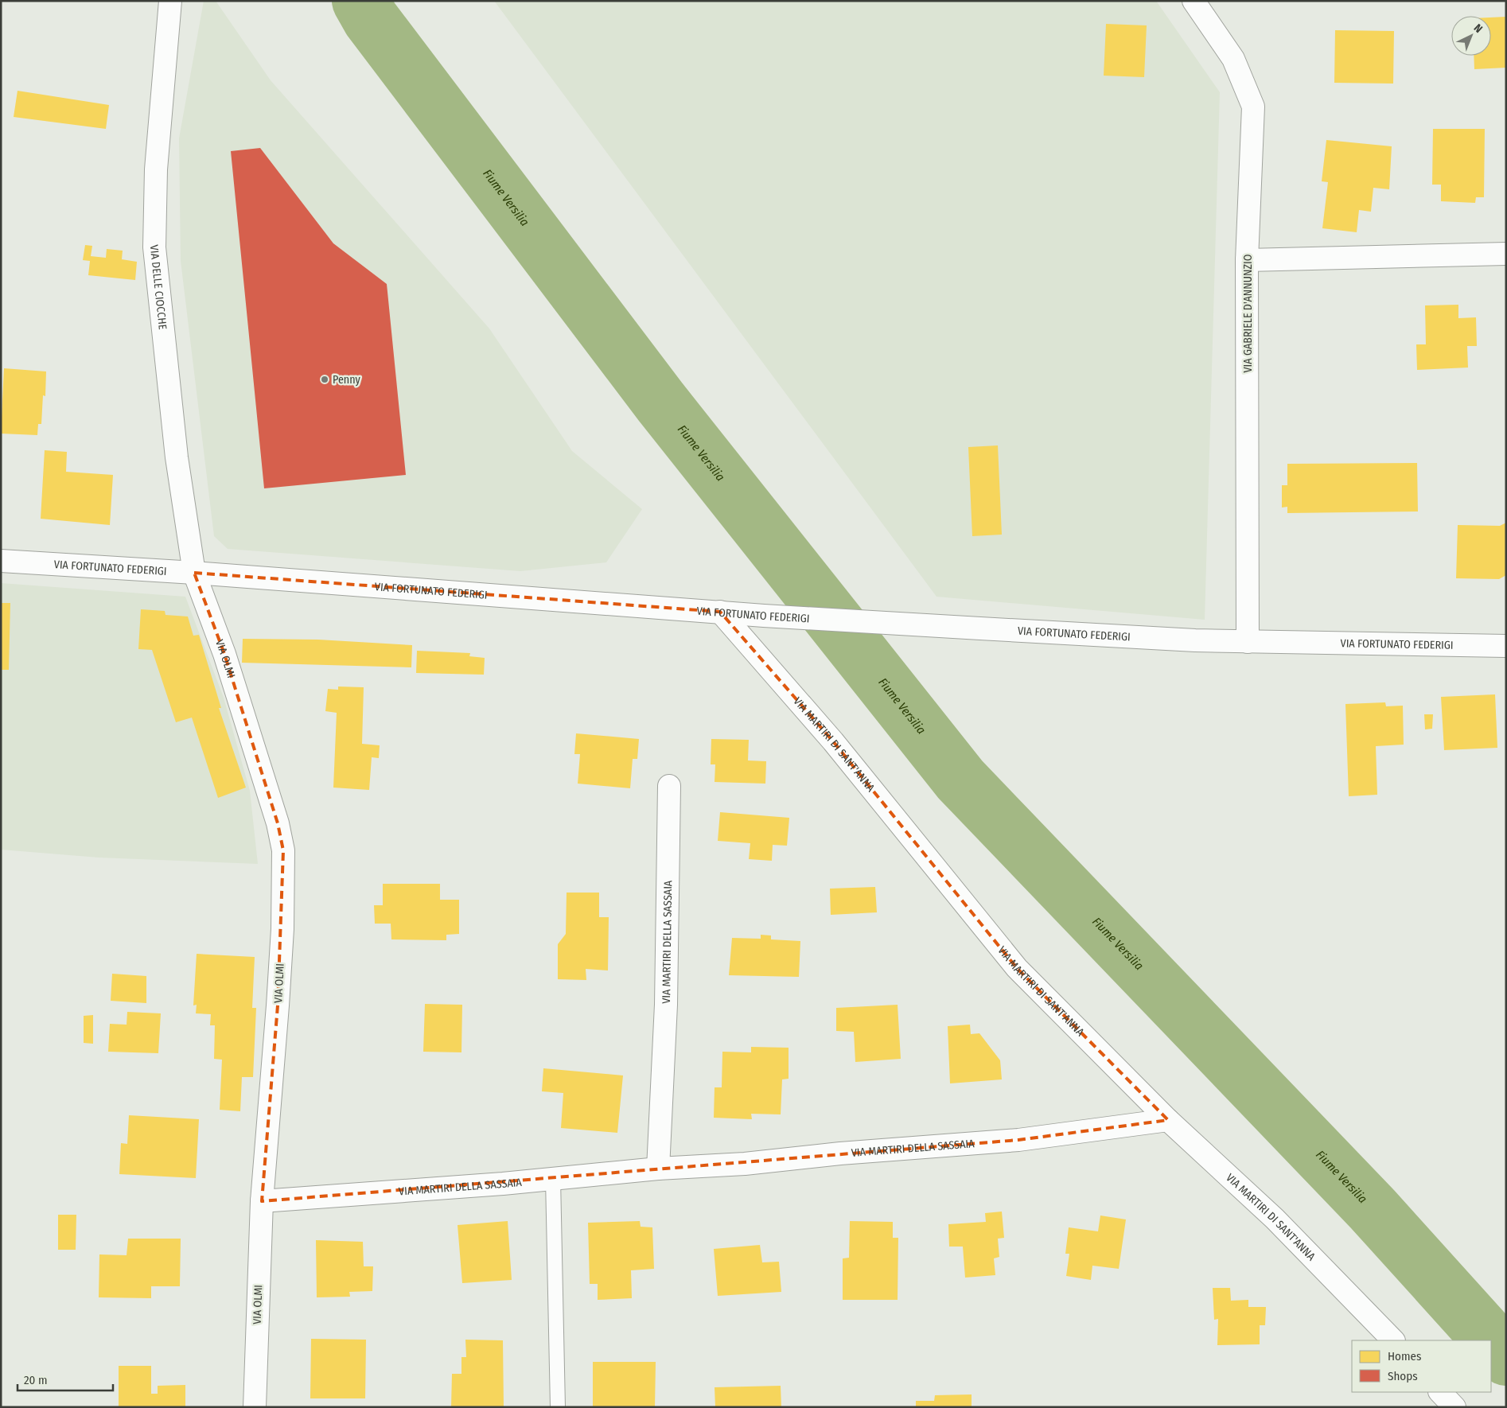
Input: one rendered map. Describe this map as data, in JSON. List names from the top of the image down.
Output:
{
  "streets": {
    "street": [
      "VIA DELLE CIOCCHE",
      "VIA GABRIELE D'ANNUNZIO",
      "VIA FORTUNATO FEDERIGI",
      "VIA OLMI",
      "VIA MARTIRI DI SANT'ANNA",
      "VIA MARTIRI DELLA SASSAIA"
    ]
  },
  "crossings": [
    ["VIA DELLE CIOCCHE", "VIA FORTUNATO FEDERIGI"],
    ["VIA DELLE CIOCCHE", "VIA OLMI"],
    ["VIA GABRIELE D'ANNUNZIO", "VIA FORTUNATO FEDERIGI"],
    ["VIA FORTUNATO FEDERIGI", "VIA OLMI"],
    ["VIA FORTUNATO FEDERIGI", "VIA MARTIRI DI SANT'ANNA"],
    ["VIA OLMI", "VIA MARTIRI DELLA SASSAIA"],
    ["VIA MARTIRI DI SANT'ANNA", "VIA MARTIRI DELLA SASSAIA"]
  ],
  "water": ["Fiume Versilia"],
  "places": ["Penny"],
  "legend": ["Homes", "Shops"],
  "scale_bar": "20 m",
  "north": "top right"
}
